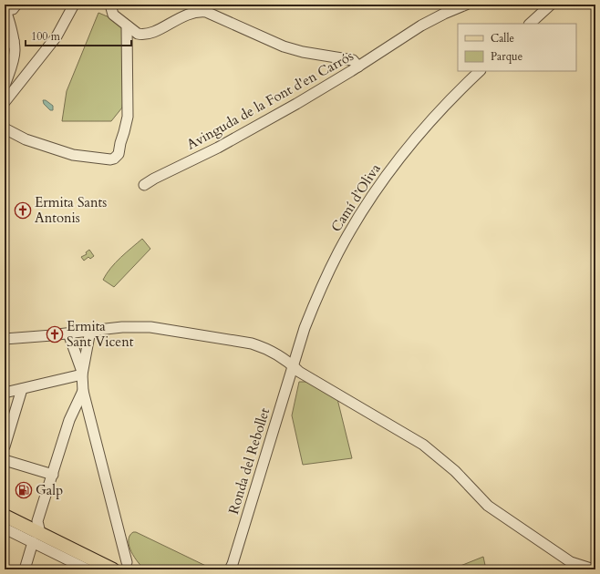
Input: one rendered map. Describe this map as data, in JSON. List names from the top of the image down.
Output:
{
  "streets": {
    "street": ["Avinguda de la Font d'en Carrós", "Camí d’Oliva", "Ronda del Rebollet"]
  },
  "crossings": [
    ["Camí d’Oliva", "Ronda del Rebollet"]
  ],
  "places": {
    "church": ["Ermita Sants Antonis", "Ermita Sant Vicent"],
    "fuel station": ["Galp"]
  },
  "legend": ["Calle", "Parque"],
  "scale_bar": "100 m"
}
